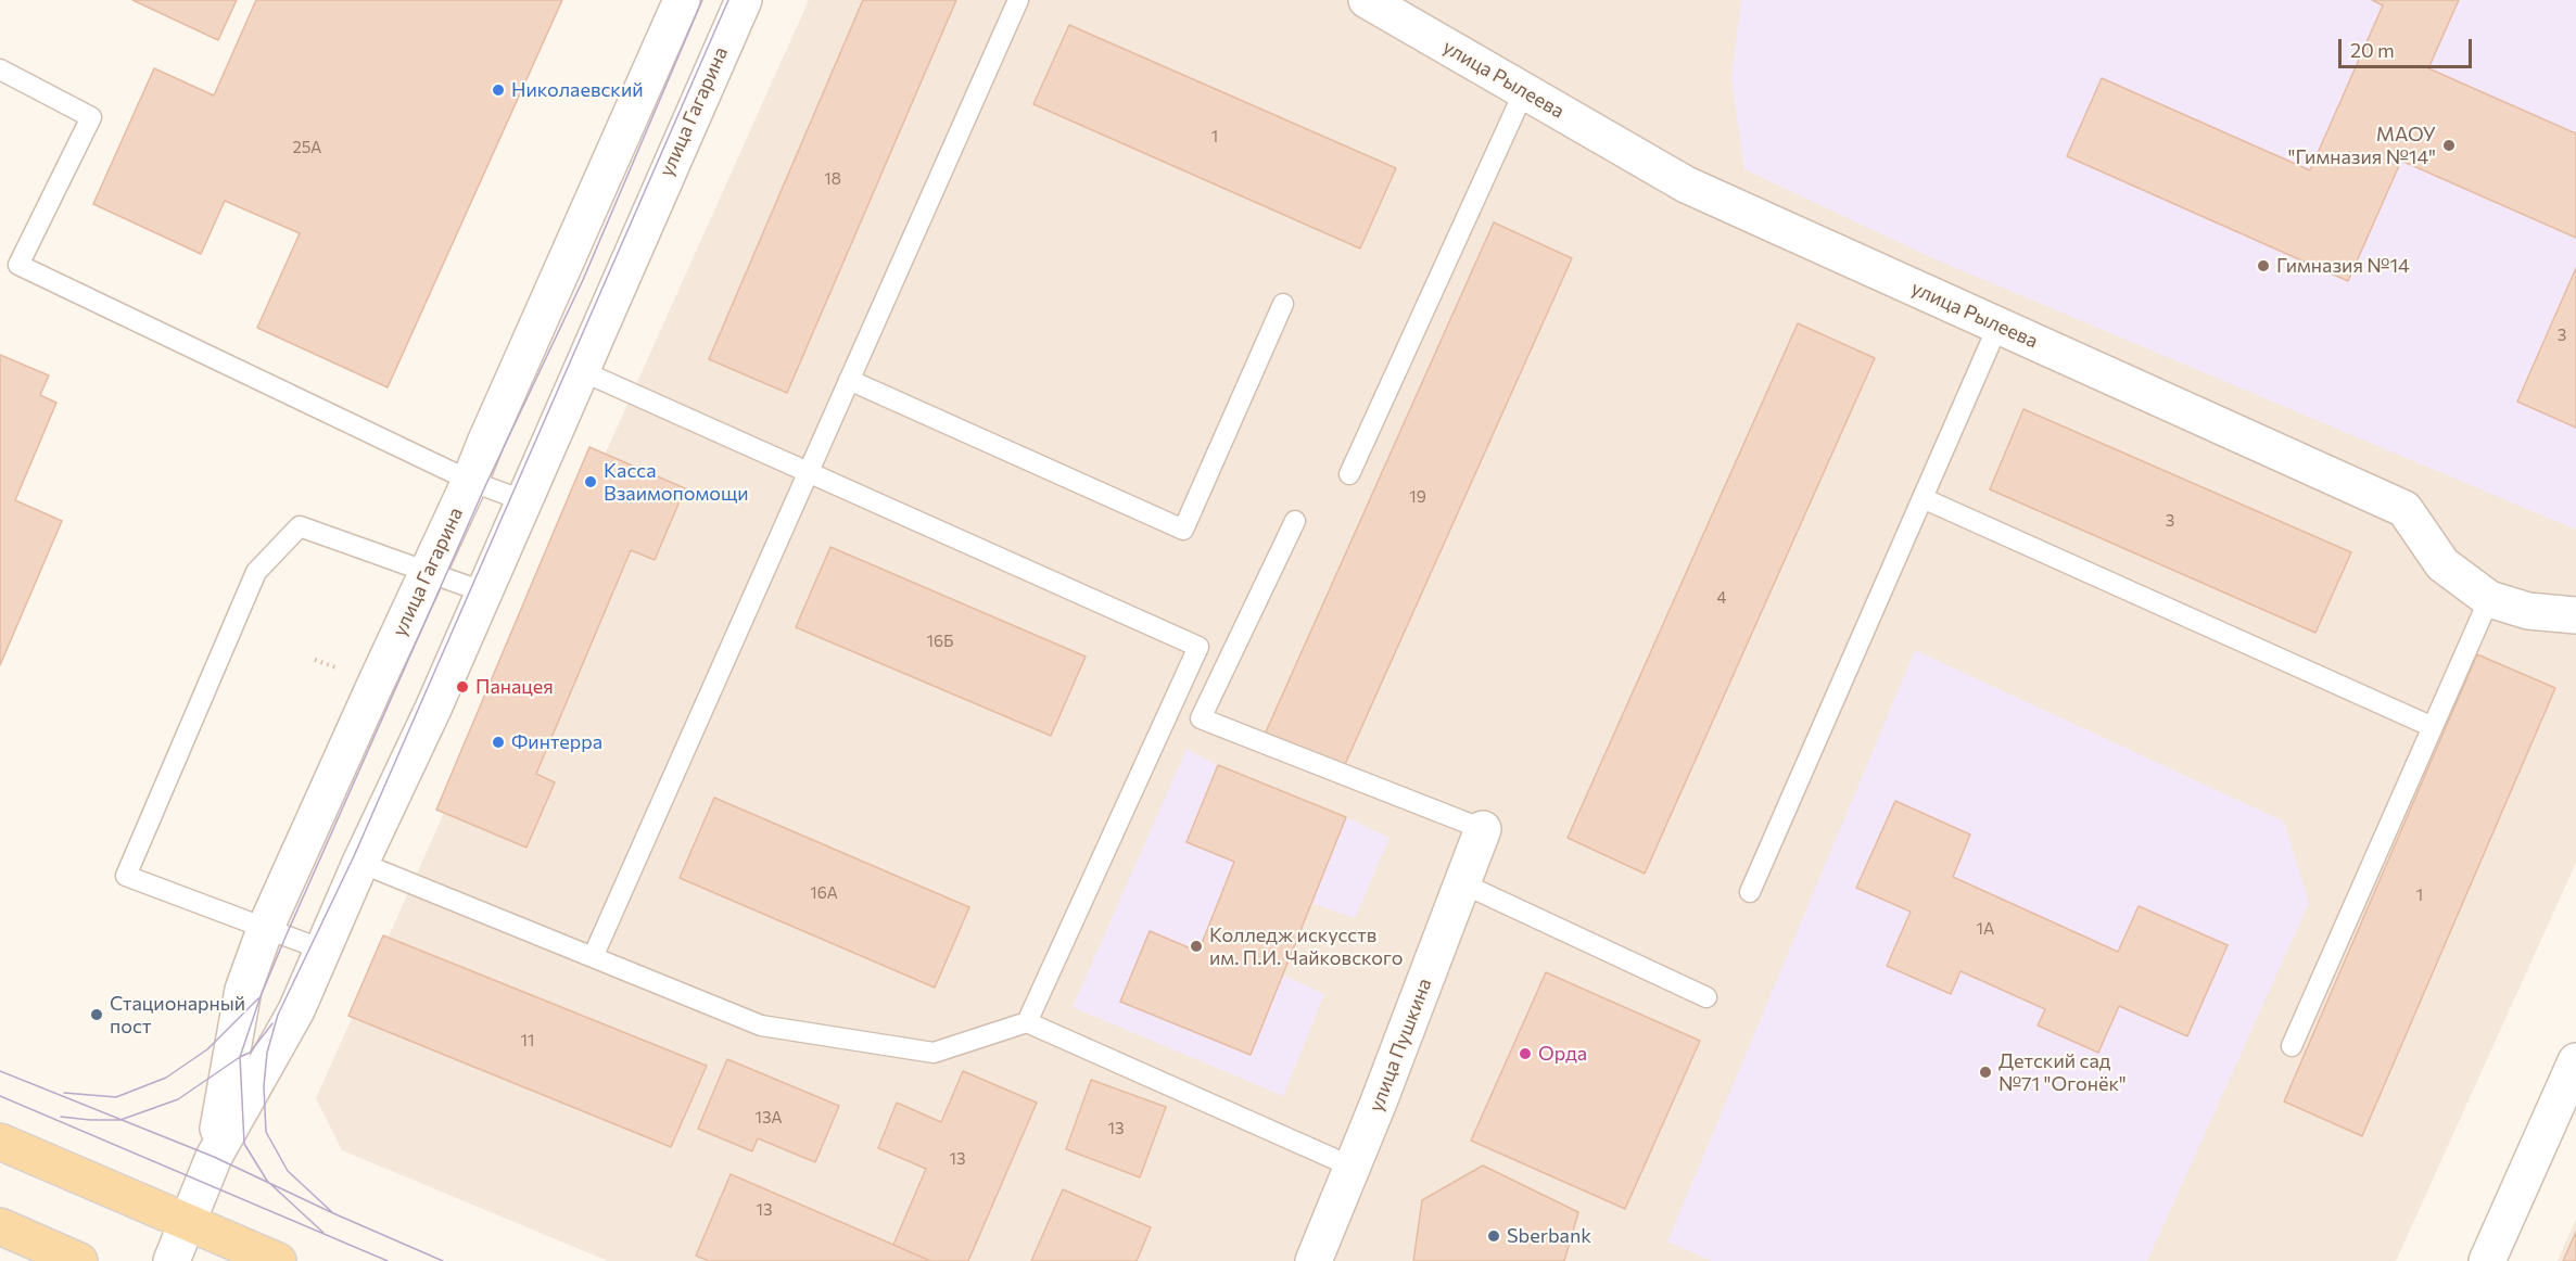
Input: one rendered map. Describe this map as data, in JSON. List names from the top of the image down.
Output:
{
  "streets": {
    "street": ["улица Рылеева", "улица Гагарина", "улица Пушкина"]
  },
  "places": [
    "Николаевский",
    "МАОУ \"Гимназия №14\"",
    "Гимназия №14",
    "Касса Взаимопомощи",
    "Панацея",
    "Финтерра",
    "Колледж искусств им. П.И. Чайковского",
    "Стационарный пост",
    "Орда",
    "Детский сад №71 \"Огонёк\"",
    "Sberbank"
  ],
  "house_numbers": [
    "1",
    "25А",
    "18",
    "3",
    "19",
    "3",
    "4",
    "16Б",
    "16А",
    "1",
    "1А",
    "11",
    "13А",
    "13",
    "13",
    "13"
  ],
  "scale_bar": "20 m"
}
